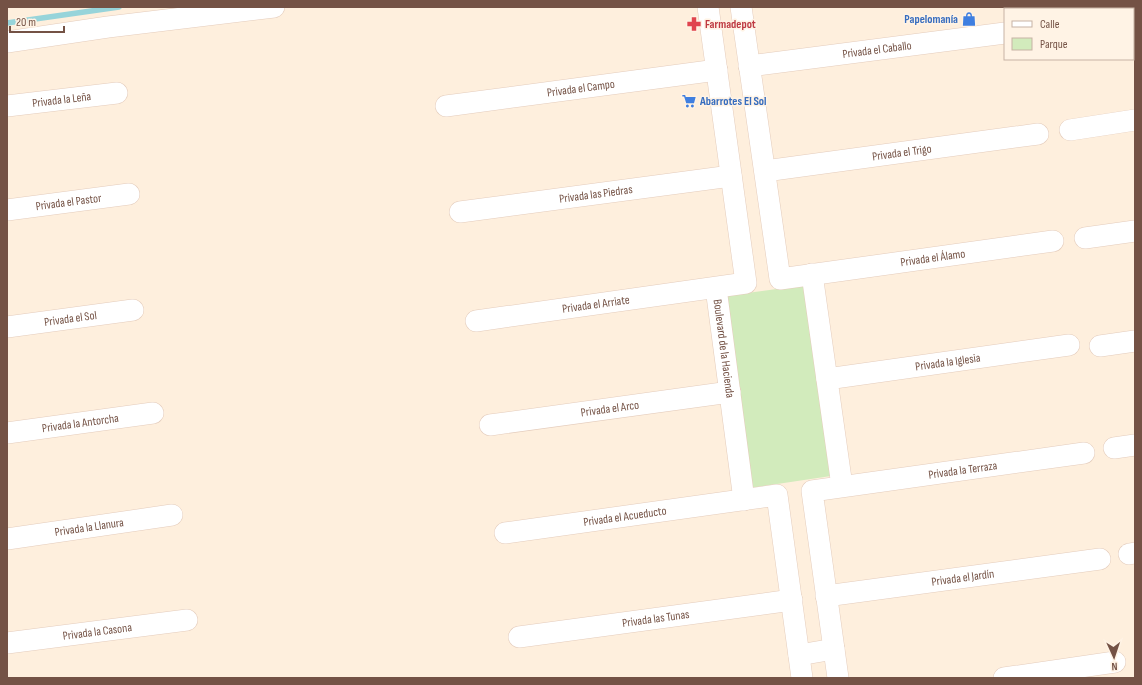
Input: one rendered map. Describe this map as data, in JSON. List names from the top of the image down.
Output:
{
  "streets": {
    "street": [
      "Privada el Caballo",
      "Privada el Campo",
      "Privada la Leña",
      "Privada el Trigo",
      "Privada las Piedras",
      "Privada el Pastor",
      "Privada el Álamo",
      "Privada el Arriate",
      "Privada el Sol",
      "Boulevard de la Hacienda",
      "Privada la Iglesia",
      "Privada el Arco",
      "Privada la Antorcha",
      "Privada la Terraza",
      "Privada el Acueducto",
      "Privada la Llanura",
      "Privada el Jardín",
      "Privada las Tunas",
      "Privada la Casona"
    ]
  },
  "crossings": [
    ["Privada el Campo", "Boulevard de la Hacienda"],
    ["Privada las Piedras", "Boulevard de la Hacienda"],
    ["Privada el Arriate", "Boulevard de la Hacienda"],
    ["Boulevard de la Hacienda", "Privada el Arco"],
    ["Boulevard de la Hacienda", "Privada el Acueducto"]
  ],
  "places": {
    "shop": ["Papelomanía"],
    "pharmacy": ["Farmadepot"],
    "supermarket": ["Abarrotes El Sol"]
  },
  "legend": ["Calle", "Parque"],
  "scale_bar": "20 m",
  "north": "bottom"
}
